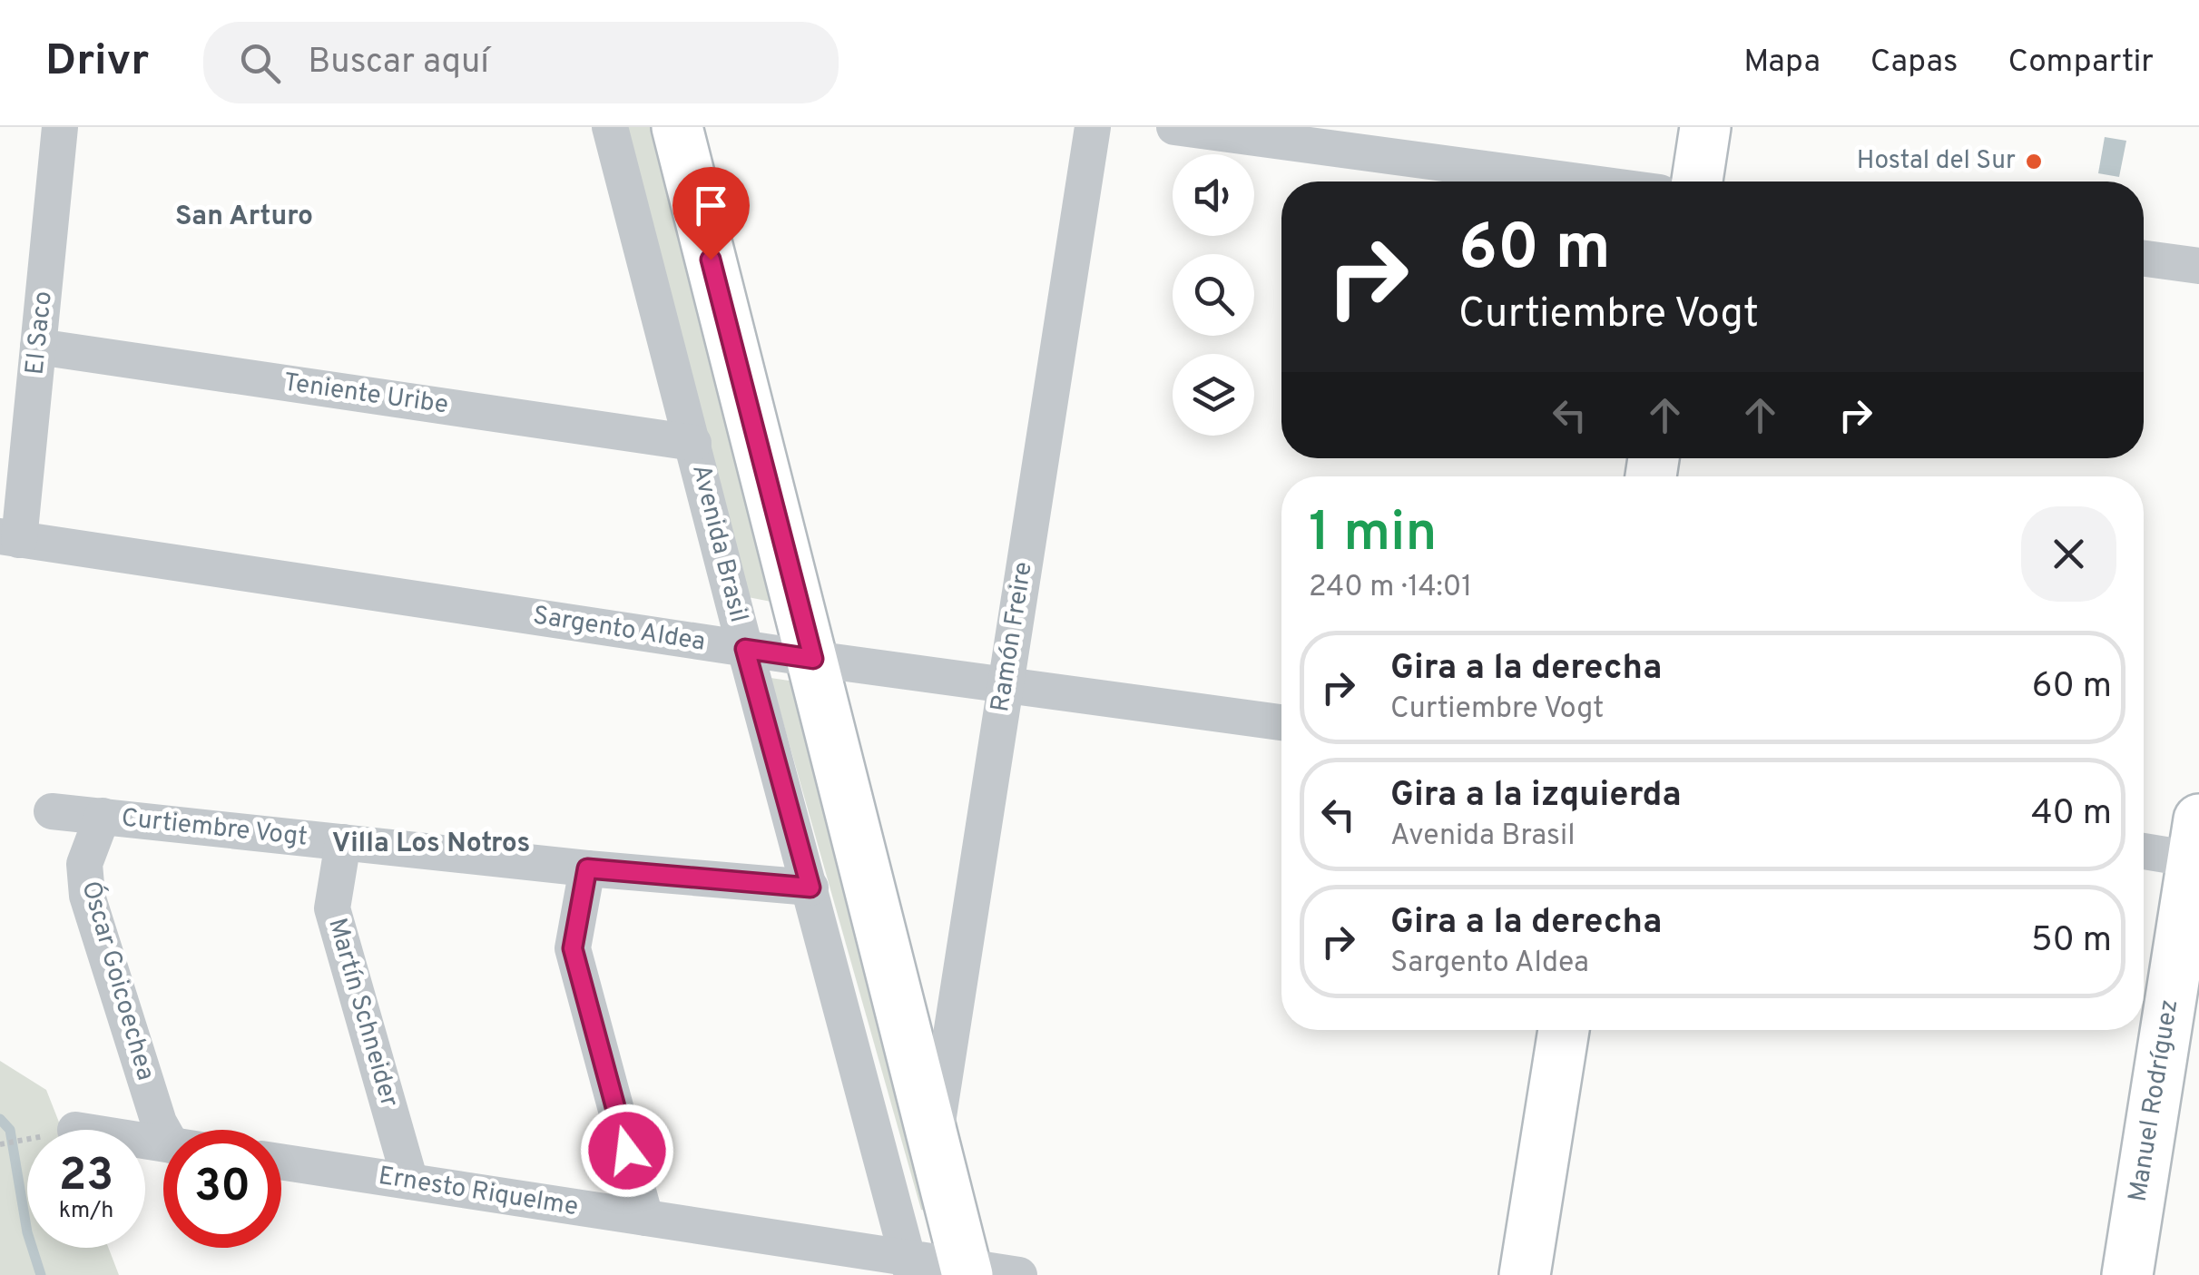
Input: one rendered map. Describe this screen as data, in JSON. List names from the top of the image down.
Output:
{
  "streets": {
    "main road": ["Manuel Rodríguez"],
    "street": [
      "El Saco",
      "Teniente Uribe",
      "Avenida Brasil",
      "Sargento Aldea",
      "Ramón Freire",
      "Curtiembre Vogt",
      "Óscar Goicoechea",
      "Martín Schneider",
      "Ernesto Riquelme"
    ]
  },
  "crossings": [
    ["El Saco", "Teniente Uribe"],
    ["El Saco", "Sargento Aldea"],
    ["Teniente Uribe", "Avenida Brasil"],
    ["Avenida Brasil", "Sargento Aldea"],
    ["Avenida Brasil", "Curtiembre Vogt"],
    ["Avenida Brasil", "Ernesto Riquelme"],
    ["Sargento Aldea", "Ramón Freire"],
    ["Curtiembre Vogt", "Óscar Goicoechea"],
    ["Curtiembre Vogt", "Martín Schneider"],
    ["Martín Schneider", "Ernesto Riquelme"]
  ],
  "districts": ["San Arturo", "Villa Los Notros"],
  "places": ["Hostal del Sur"],
  "page": {
    "header": "Drivr",
    "search": "Buscar aquí",
    "nav": ["Mapa", "Capas", "Compartir"],
    "turn": ["60 m", "Curtiembre Vogt"],
    "heading": ["1 min", "240 m · 14:01"],
    "list": [
      {
        "name": "Gira a la derecha",
        "note": "Curtiembre Vogt",
        "value": "60 m"
      },
      {
        "name": "Gira a la izquierda",
        "note": "Avenida Brasil",
        "value": "40 m"
      },
      {
        "name": "Gira a la derecha",
        "note": "Sargento Aldea",
        "value": "50 m"
      }
    ],
    "speed": "23 km/h",
    "limit": "30"
  }
}
